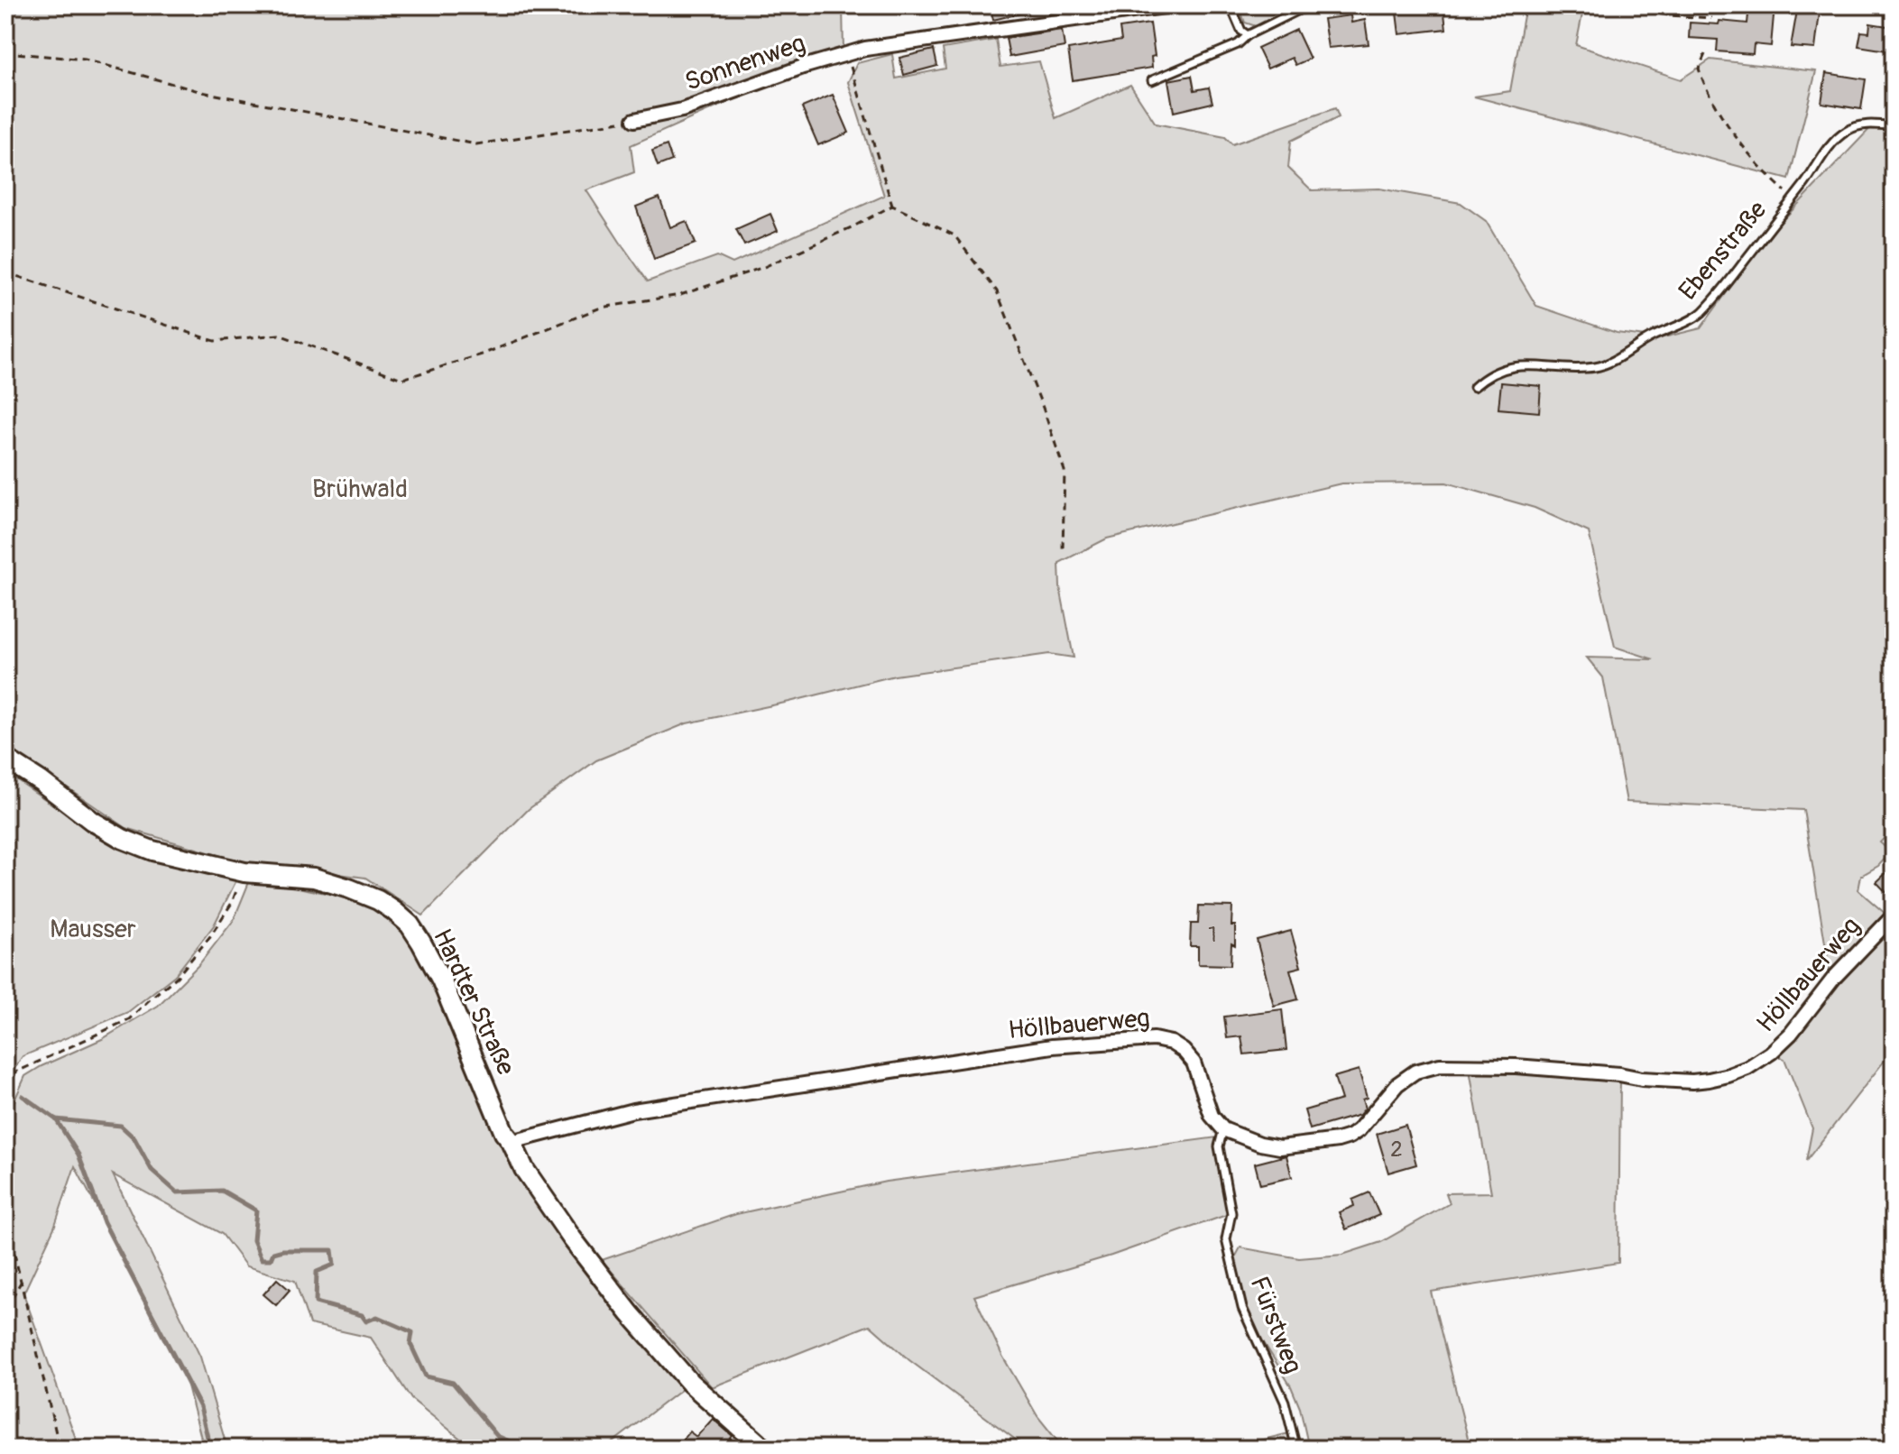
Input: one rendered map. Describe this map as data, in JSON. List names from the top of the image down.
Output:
{
  "streets": {
    "street": ["Sonnenweg", "Höllbauerweg", "Hardter Straße"],
    "lane": ["Ebenstraße", "Fürstweg"]
  },
  "crossings": [
    ["Höllbauerweg", "Hardter Straße"],
    ["Höllbauerweg", "Fürstweg"]
  ],
  "parks": ["Brühwald", "Mausser"],
  "house_numbers": ["1", "2"]
}
